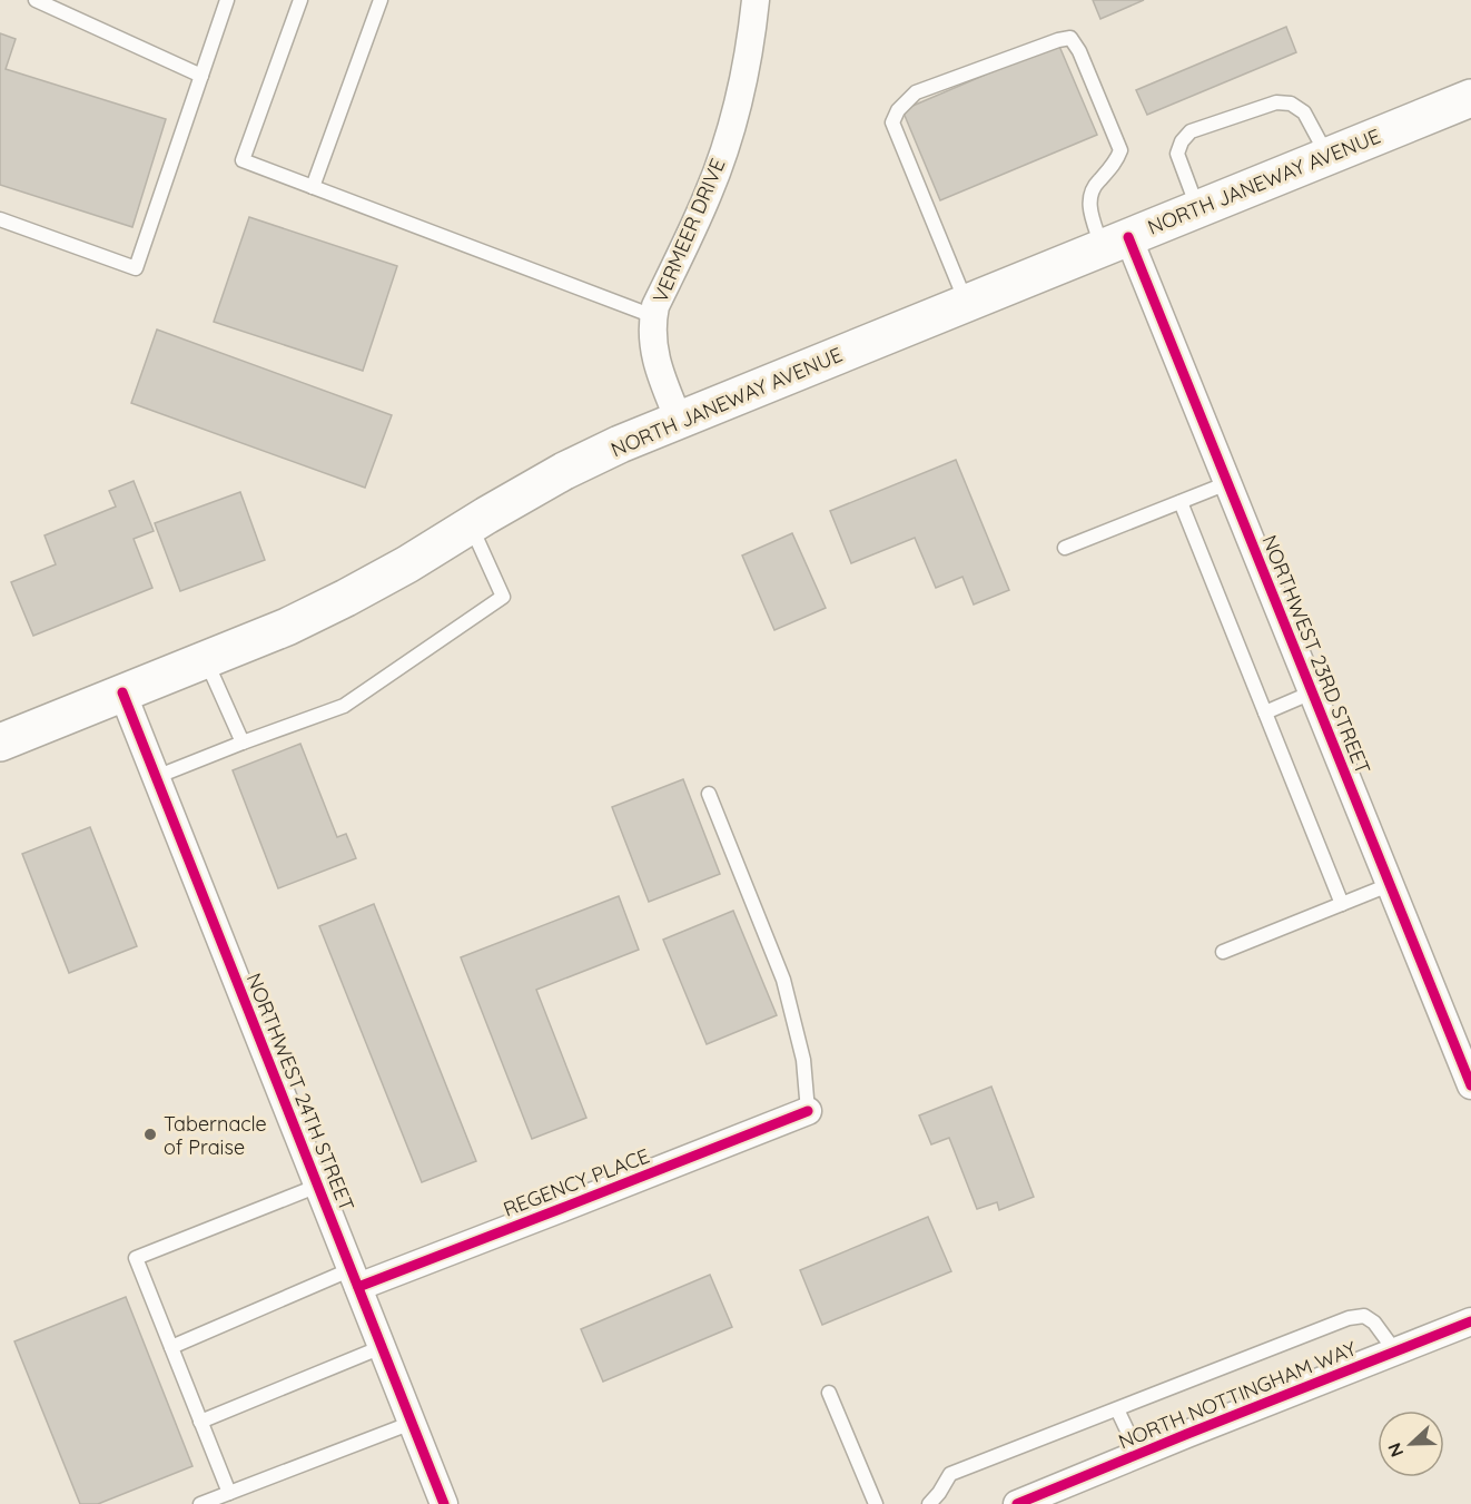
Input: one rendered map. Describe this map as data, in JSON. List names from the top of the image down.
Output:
{
  "streets": {
    "main road": ["NORTH JANEWAY AVENUE"],
    "street": [
      "VERMEER DRIVE",
      "NORTHWEST 23RD STREET",
      "NORTHWEST 24TH STREET",
      "REGENCY PLACE",
      "NORTH NOTTINGHAM WAY"
    ]
  },
  "crossings": [
    ["NORTH JANEWAY AVENUE", "VERMEER DRIVE"],
    ["NORTH JANEWAY AVENUE", "NORTHWEST 23RD STREET"],
    ["NORTH JANEWAY AVENUE", "NORTHWEST 24TH STREET"],
    ["NORTHWEST 24TH STREET", "REGENCY PLACE"]
  ],
  "places": ["Tabernacle of Praise"],
  "north": "left"
}
